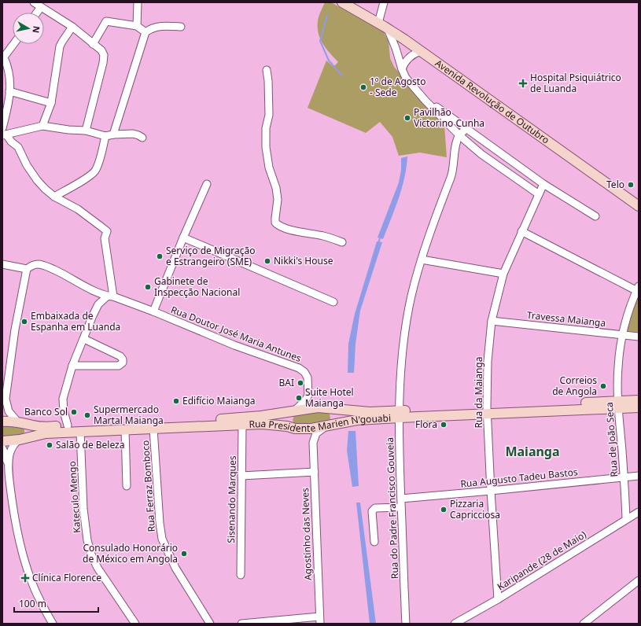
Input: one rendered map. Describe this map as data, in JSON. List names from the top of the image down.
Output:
{
  "streets": {
    "street": [
      "Avenida Revolução de Outubro",
      "Travessa Maianga",
      "Rua Doutor José Maria Antunes",
      "Rua da Maianga",
      "Rua Presidente Marien N'gouabi",
      "Rua de João Seca",
      "Rua Augusto Tadeu Bastos",
      "Rua Ferraz Bomboco",
      "Kateculo Mengo",
      "Sisenando Marques",
      "Rua do Padre Francisco Gouveia",
      "Agostinho das Neves",
      "Karipande (28 de Maio)"
    ]
  },
  "crossings": [
    ["Travessa Maianga", "Rua da Maianga"],
    ["Travessa Maianga", "Rua de João Seca"],
    ["Rua Doutor José Maria Antunes", "Rua Presidente Marien N'gouabi"],
    ["Rua da Maianga", "Rua Presidente Marien N'gouabi"],
    ["Rua da Maianga", "Rua Augusto Tadeu Bastos"],
    ["Rua da Maianga", "Karipande (28 de Maio)"],
    ["Rua Presidente Marien N'gouabi", "Rua de João Seca"],
    ["Rua Presidente Marien N'gouabi", "Rua Ferraz Bomboco"],
    ["Rua Presidente Marien N'gouabi", "Kateculo Mengo"],
    ["Rua Presidente Marien N'gouabi", "Sisenando Marques"],
    ["Rua Presidente Marien N'gouabi", "Rua do Padre Francisco Gouveia"],
    ["Rua de João Seca", "Rua Augusto Tadeu Bastos"],
    ["Rua de João Seca", "Karipande (28 de Maio)"],
    ["Rua Augusto Tadeu Bastos", "Rua do Padre Francisco Gouveia"]
  ],
  "districts": ["Maianga"],
  "places": {
    "health": ["Hospital Psiquiátrico de Luanda", "Clínica Florence"],
    "other": [
      "1º de Agosto - Sede",
      "Pavilhão Victorino Cunha",
      "Telo",
      "Serviço de Migração e Estrangeiro (SME)",
      "Nikki's House",
      "Gabinete de Inspecção Nacional",
      "Embaixada de Espanha em Luanda",
      "BAI",
      "Correios de Angola",
      "Suite Hotel Maianga",
      "Edifício Maianga",
      "Banco Sol",
      "Supermercado Martal Maianga",
      "Flora",
      "Salão de Beleza",
      "Pizzaria Capricciosa",
      "Consulado Honorário de México em Angola"
    ]
  },
  "scale_bar": "100 m",
  "north": "right"
}
